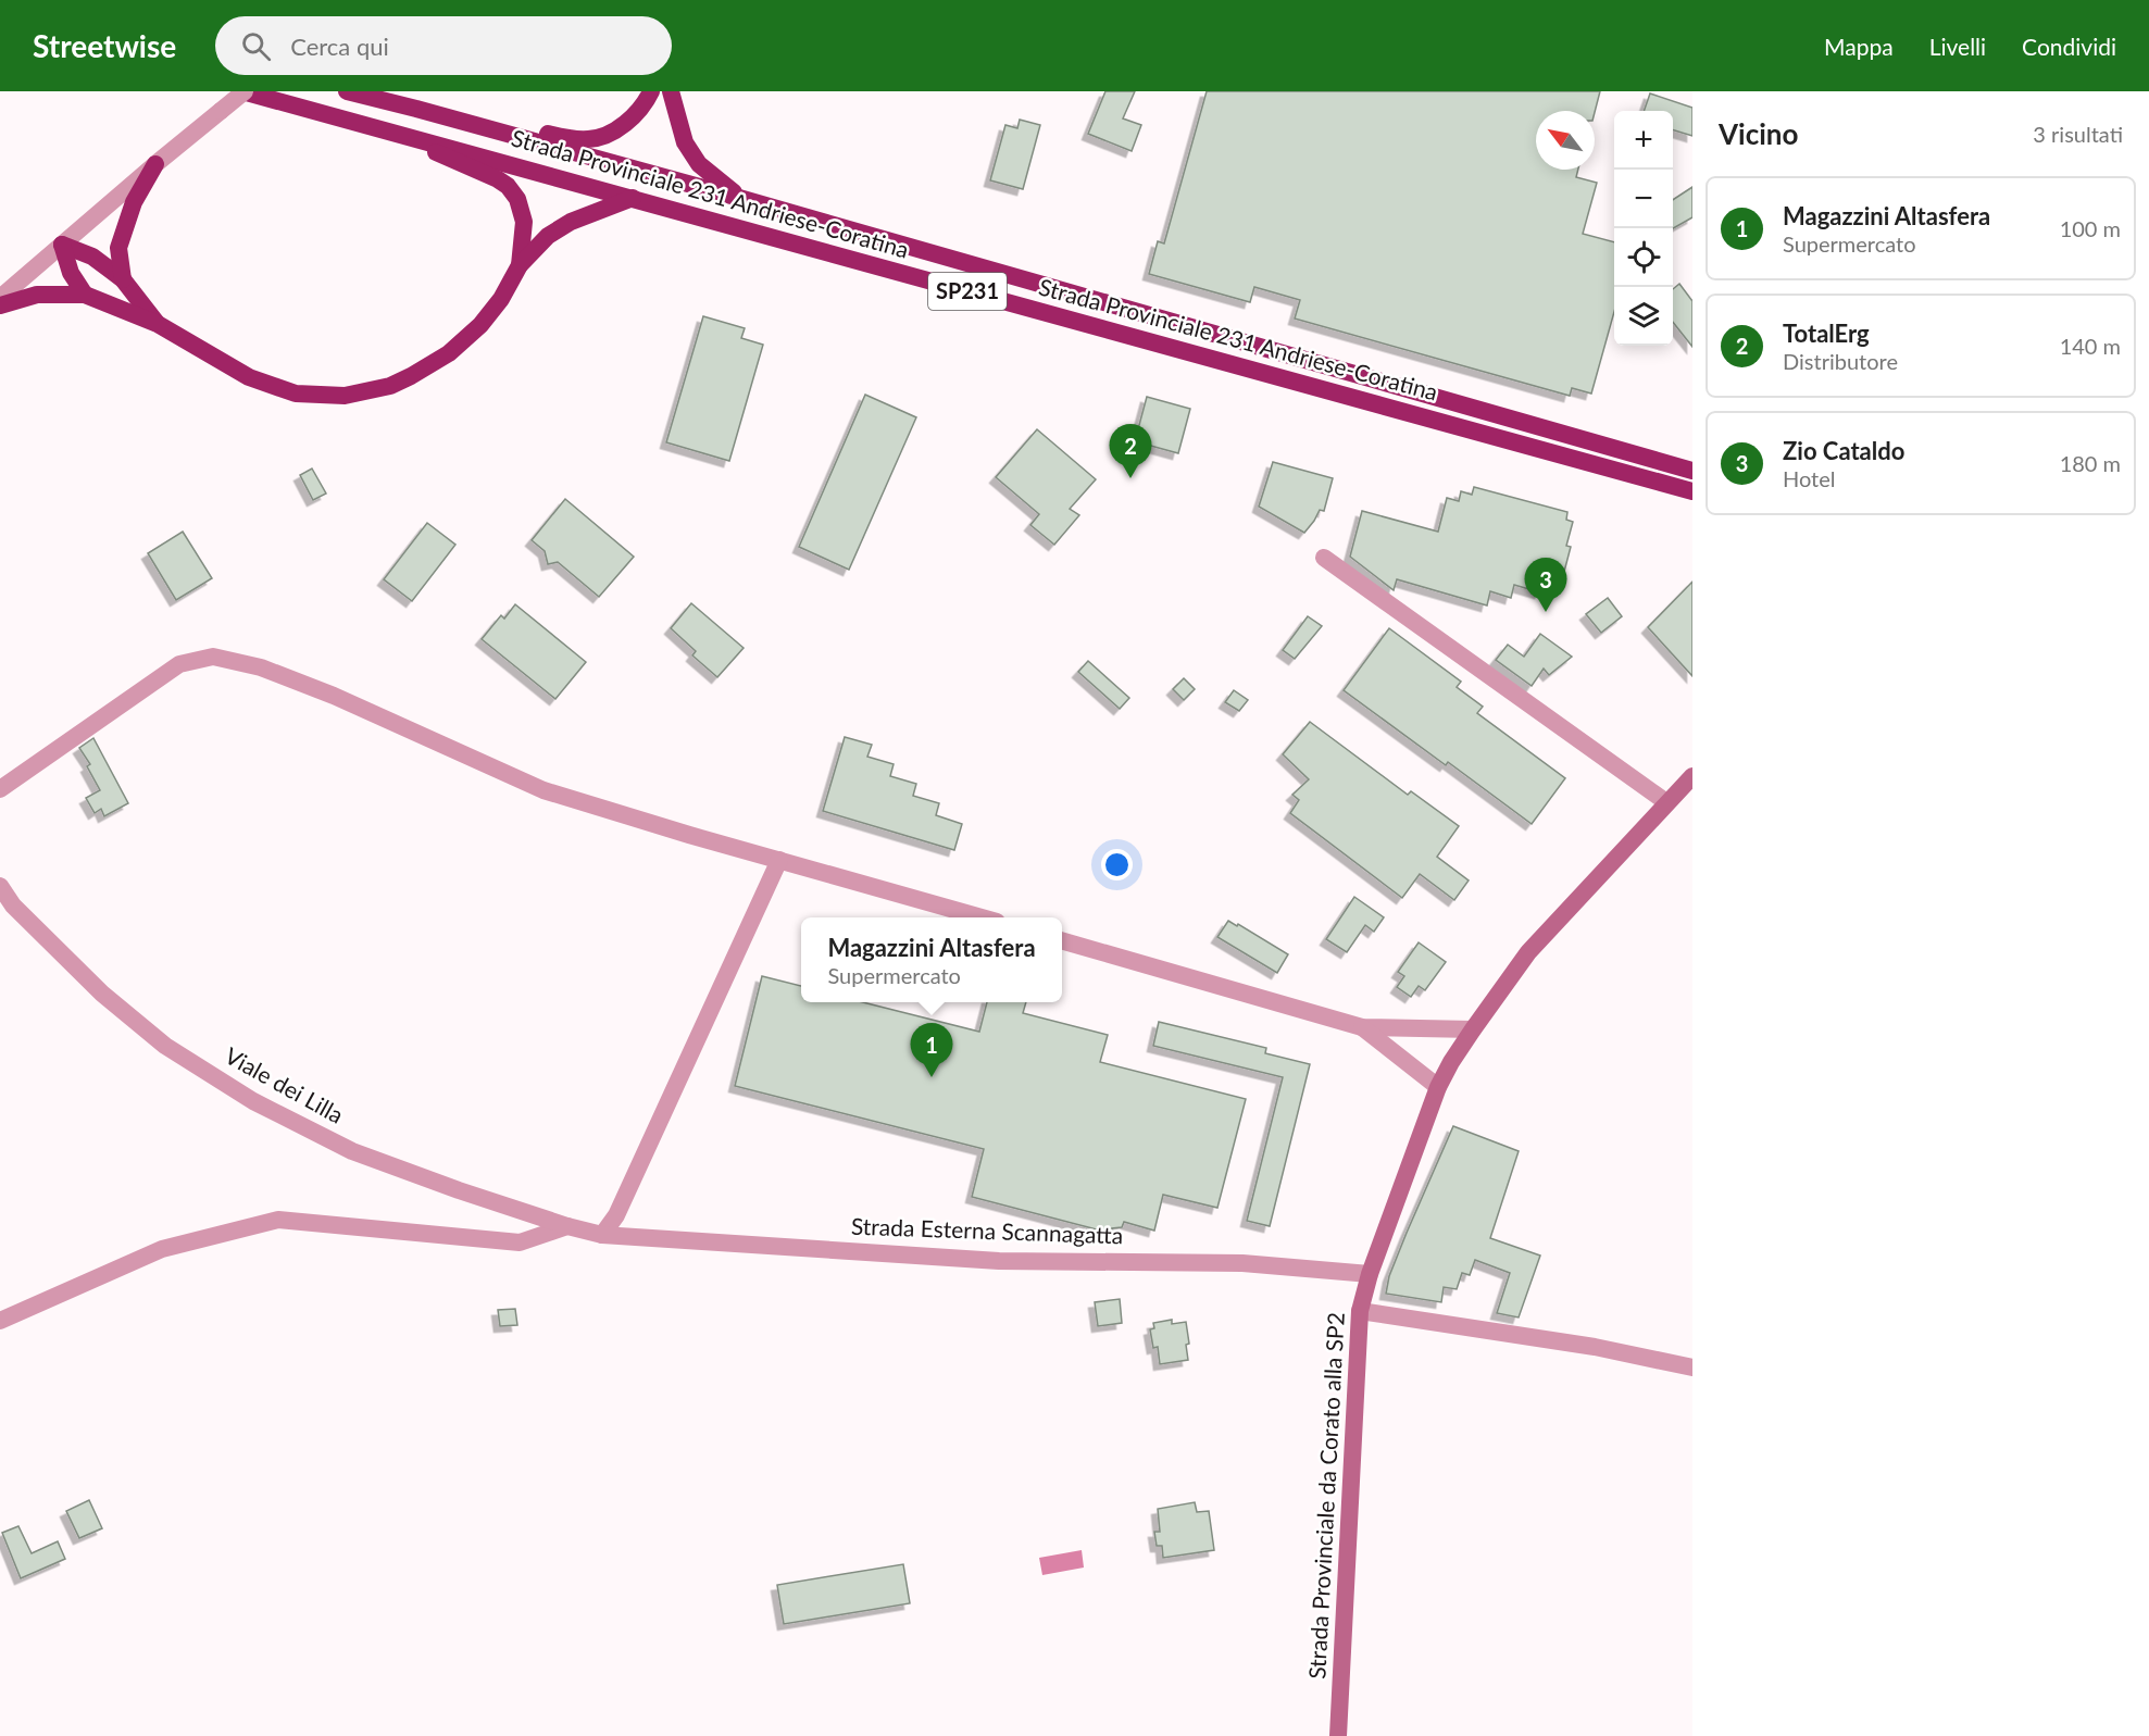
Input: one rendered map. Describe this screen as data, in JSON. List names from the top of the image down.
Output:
{
  "streets": {
    "highway": ["Strada Provinciale 231 Andriese-Coratina", "SP231"],
    "main road": ["Strada Provinciale da Corato alla SP2"],
    "street": ["Viale dei Lilla", "Strada Esterna Scannagatta"]
  },
  "crossings": [
    ["Viale dei Lilla", "Strada Esterna Scannagatta"],
    ["Strada Esterna Scannagatta", "Strada Provinciale da Corato alla SP2"]
  ],
  "north": "top left",
  "page": {
    "header": "Streetwise",
    "search": "Cerca qui",
    "nav": ["Mappa", "Livelli", "Condividi"],
    "heading": ["Vicino", "3 risultati"],
    "map_buttons": ["+", "−"],
    "list": [
      {
        "mark": "1",
        "name": "Magazzini Altasfera",
        "note": "Supermercato",
        "value": "100 m"
      },
      {
        "mark": "2",
        "name": "TotalErg",
        "note": "Distributore",
        "value": "140 m"
      },
      {
        "mark": "3",
        "name": "Zio Cataldo",
        "note": "Hotel",
        "value": "180 m"
      }
    ],
    "pins": ["2", "3", "1"],
    "popup": ["Magazzini Altasfera", "Supermercato"]
  }
}
